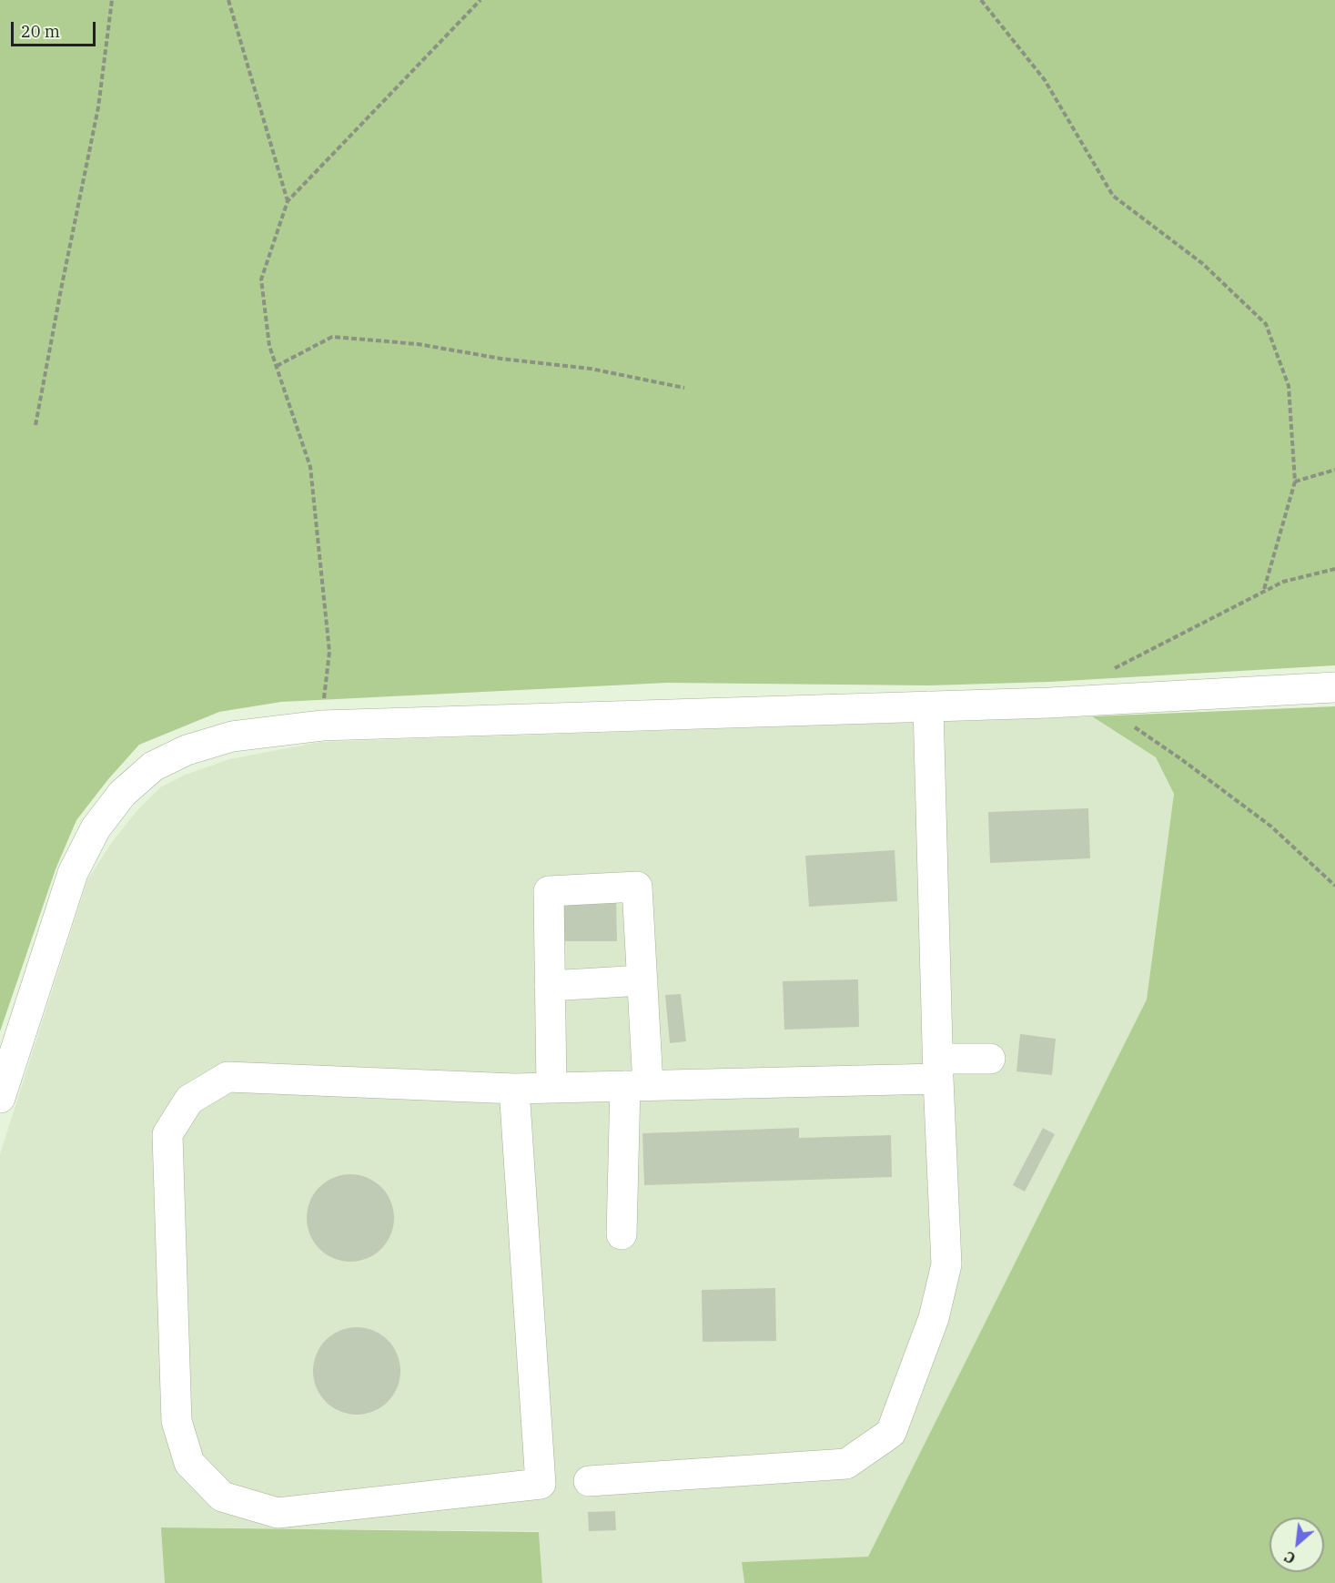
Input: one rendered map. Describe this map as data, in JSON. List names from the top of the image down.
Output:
{
  "scale_bar": "20 m",
  "north": "bottom left"
}
